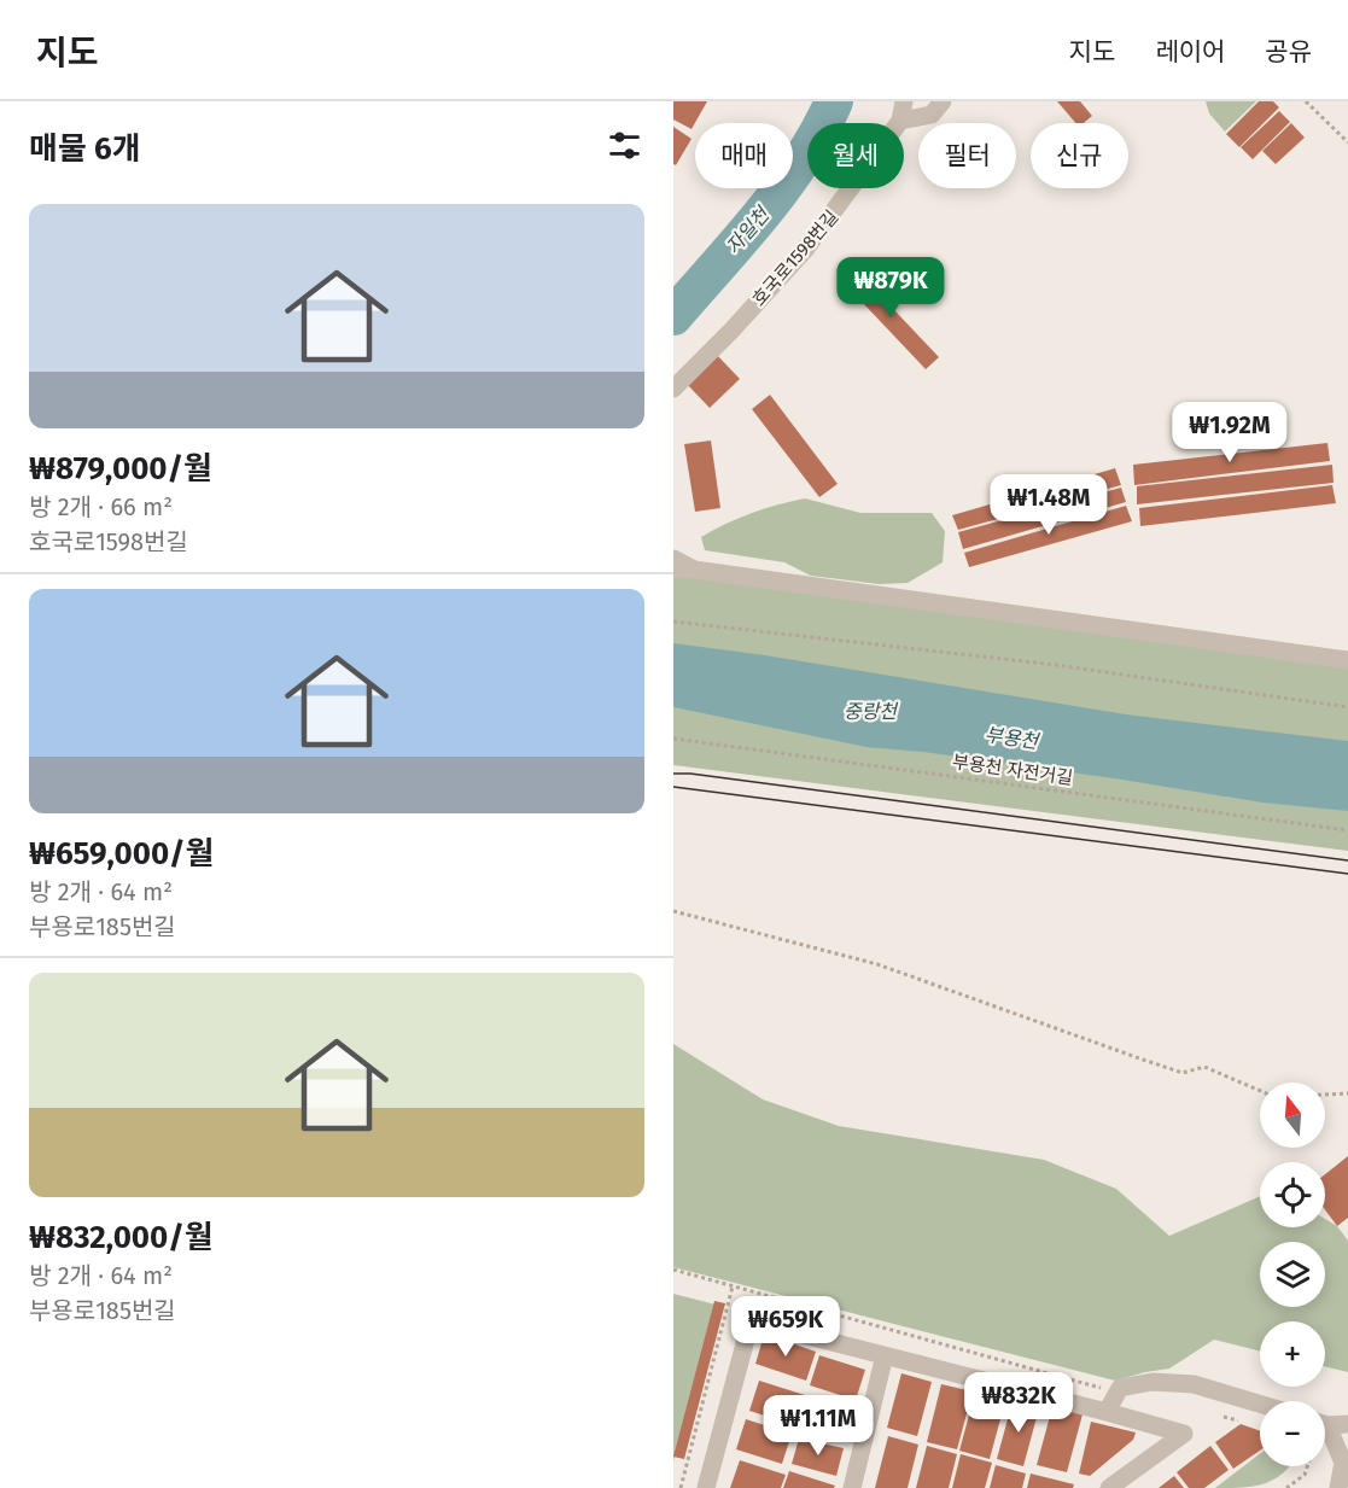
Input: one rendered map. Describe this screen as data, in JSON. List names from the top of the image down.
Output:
{
  "streets": {
    "street": ["호국로1598번길"],
    "path": ["부용천 자전거길"]
  },
  "water": ["자일천", "중랑천", "부용천"],
  "north": "top",
  "page": {
    "header": "지도",
    "nav": ["지도", "레이어", "공유"],
    "heading": "매물 6개",
    "chip": [
      "매매",
      "월세",
      "필터",
      "신규"
    ],
    "list": [
      {
        "name": "₩879,000/월",
        "note": "방 2개 · 66 m² · 호국로1598번길"
      },
      {
        "name": "₩659,000/월",
        "note": "방 2개 · 64 m² · 부용로185번길"
      },
      {
        "name": "₩832,000/월",
        "note": "방 2개 · 64 m² · 부용로185번길"
      }
    ],
    "price": [
      "₩879K",
      "₩1.92M",
      "₩1.48M",
      "₩659K",
      "₩832K",
      "₩1.11M"
    ],
    "map_buttons": ["+", "−"]
  }
}
